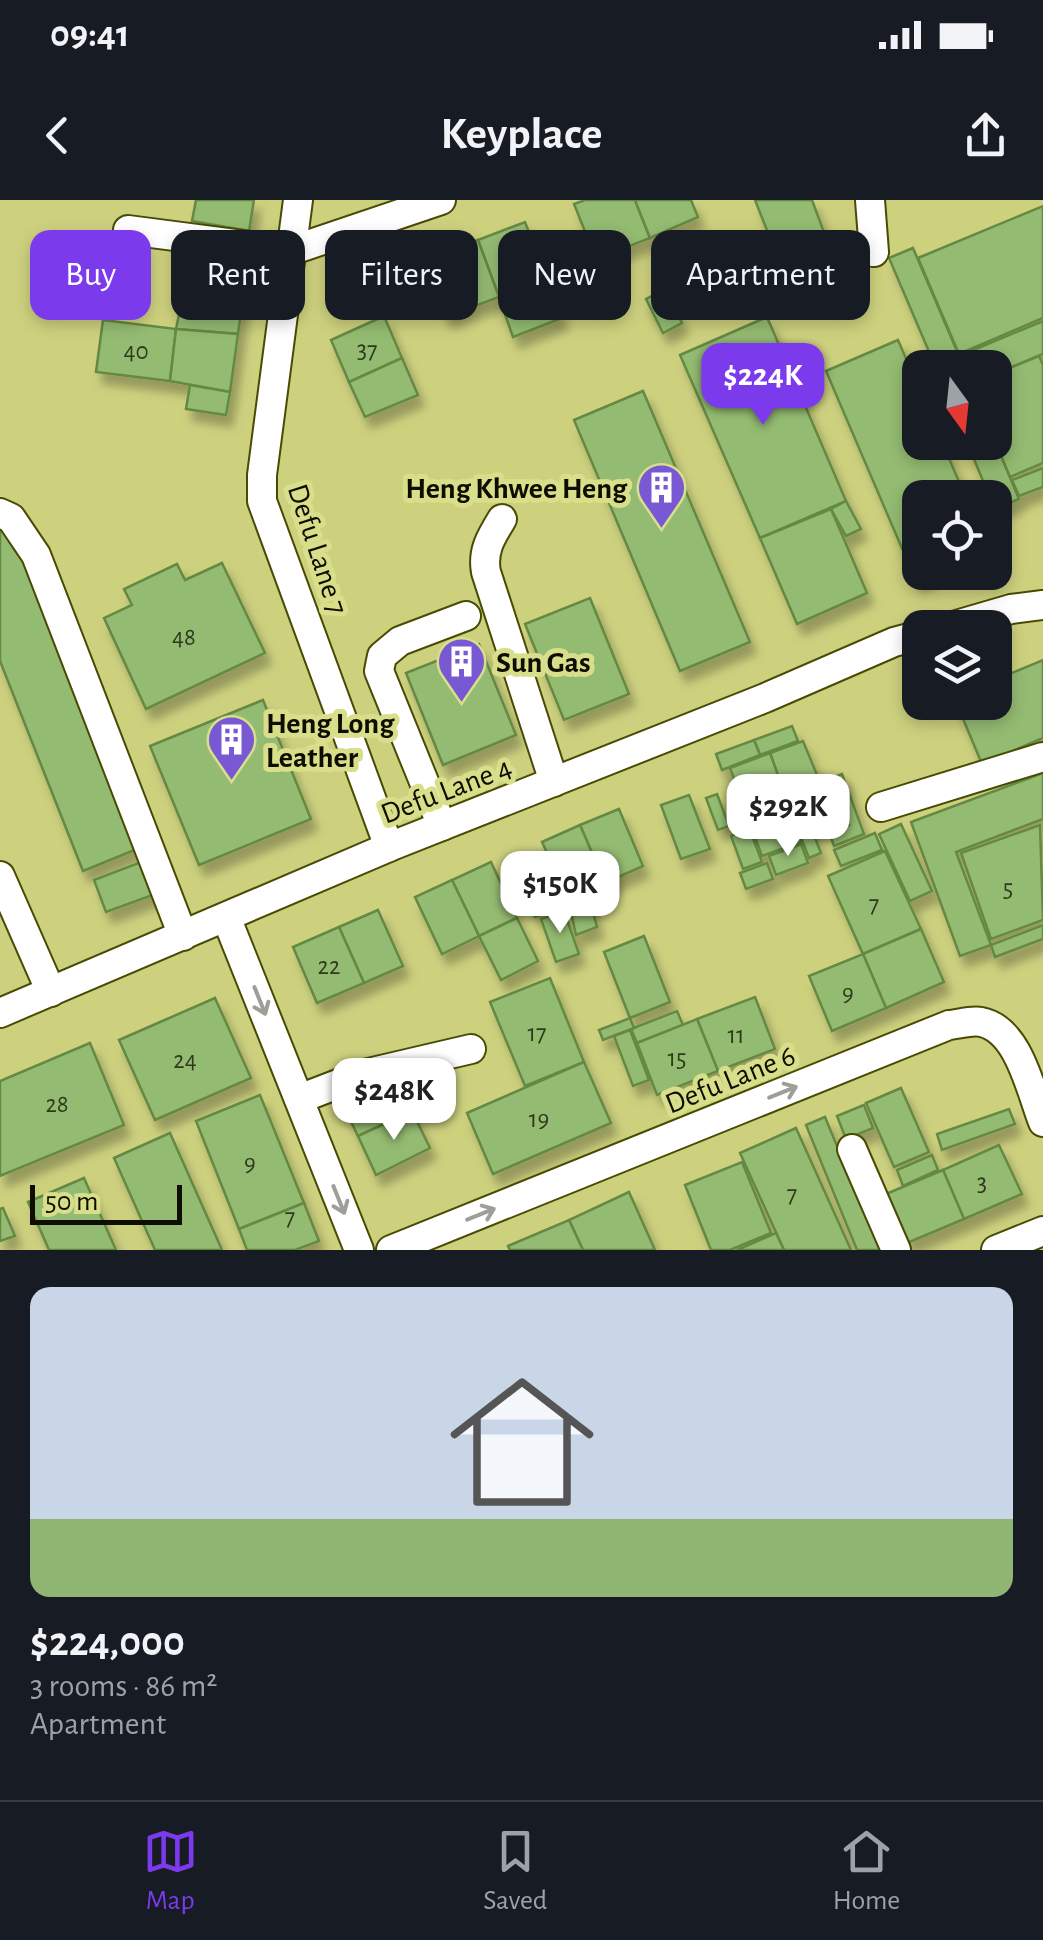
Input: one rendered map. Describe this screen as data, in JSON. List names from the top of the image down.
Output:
{
  "streets": {
    "street": ["Defu Lane 7", "Defu Lane 4", "Defu Lane 6"]
  },
  "crossings": [
    ["Defu Lane 7", "Defu Lane 4"]
  ],
  "places": {
    "building": ["Heng Khwee Heng", "Sun Gas", "Heng Long Leather"]
  },
  "house_numbers": [
    "37",
    "40",
    "48",
    "5",
    "7",
    "22",
    "9",
    "17",
    "11",
    "15",
    "24",
    "28",
    "19",
    "9",
    "3",
    "7",
    "7"
  ],
  "scale_bar": "50 m",
  "north": "bottom",
  "page": {
    "status": "09:41",
    "header": "Keyplace",
    "chip": [
      "Buy",
      "Rent",
      "Filters",
      "New",
      "Apartment"
    ],
    "price": [
      "$224K",
      "$292K",
      "$150K",
      "$248K"
    ],
    "scale": "50 m",
    "list": [
      {
        "name": "$224,000",
        "note": "3 rooms · 86 m² · Apartment"
      }
    ],
    "tabs": ["Map", "Saved", "Home"]
  }
}
